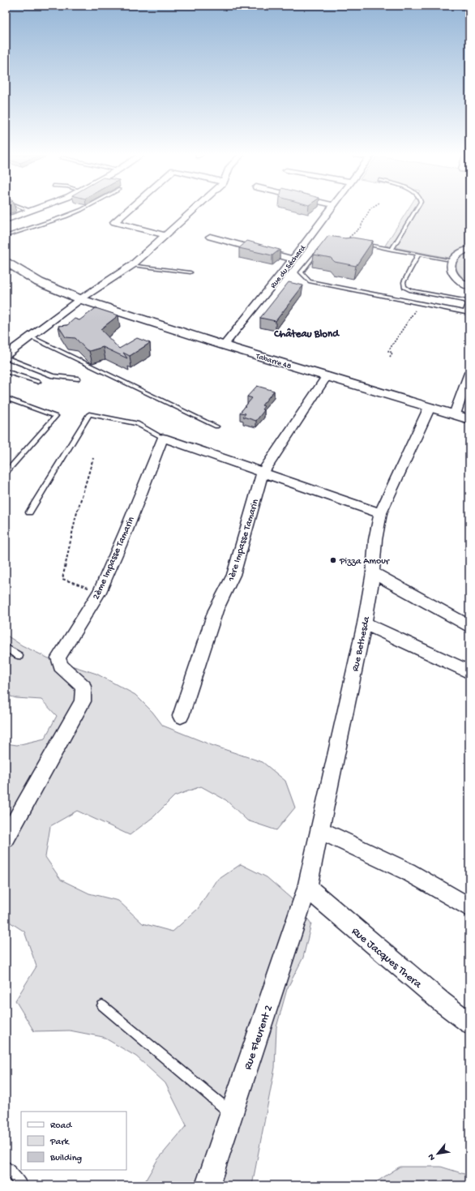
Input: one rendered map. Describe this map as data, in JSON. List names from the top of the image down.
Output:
{
  "streets": {
    "street": [
      "Rue du Séchard",
      "Tabarre 48",
      "1ère Impasse Tamarin",
      "2ème Impasse Tamarin",
      "Rue Bethesda",
      "Rue Jacques Thera",
      "Rue Fleurent 2"
    ]
  },
  "crossings": [
    ["Rue du Séchard", "Tabarre 48"],
    ["Tabarre 48", "1ère Impasse Tamarin"],
    ["Tabarre 48", "Rue Bethesda"],
    ["Rue Bethesda", "Rue Jacques Thera"],
    ["Rue Bethesda", "Rue Fleurent 2"],
    ["Rue Jacques Thera", "Rue Fleurent 2"]
  ],
  "districts": ["Château Blond"],
  "places": ["Pizza Amour"],
  "legend": ["Road", "Park", "Building"],
  "north": "bottom left"
}
